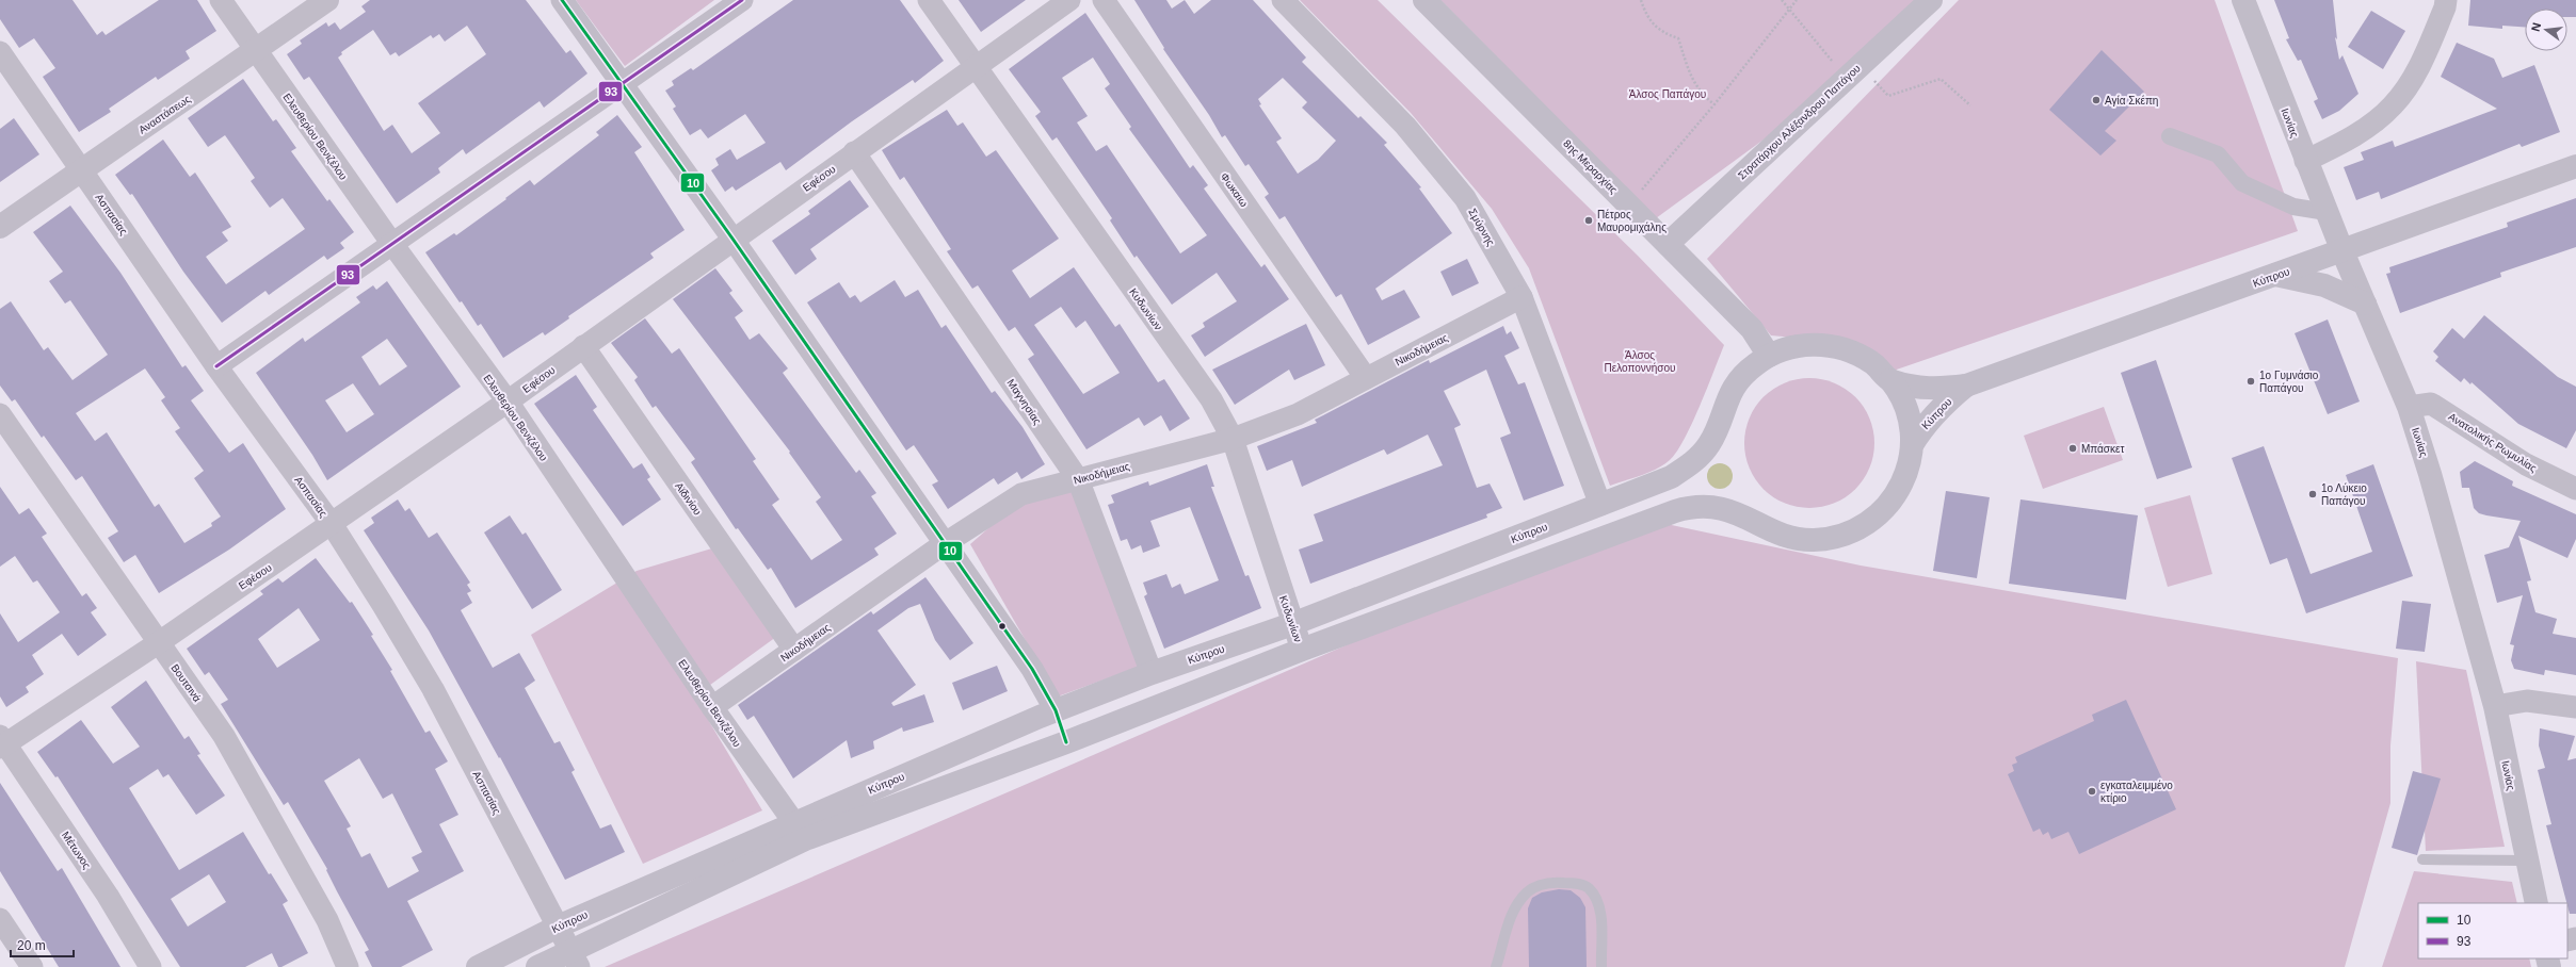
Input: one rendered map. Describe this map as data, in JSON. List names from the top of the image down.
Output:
{
  "streets": {
    "street": [
      "Αναστάσεως",
      "Στρατάρχου Αλέξανδρου Παπάγου",
      "Ιωνίας",
      "Ελευθερίου Βενιζέλου",
      "8ης Μεραρχίας",
      "Εφέσου",
      "Φωκαιω",
      "Ασπασίας",
      "Σμύρνης",
      "Κύπρου",
      "Κυδωνίων",
      "Νικοδήμειας",
      "Μαγνησίας",
      "Ανατολικής Ρωμυλίας",
      "Αϊδινίου",
      "Βουτσινά",
      "Μέτωνος"
    ]
  },
  "crossings": [
    ["Αναστάσεως", "Ελευθερίου Βενιζέλου"],
    ["Αναστάσεως", "Ασπασίας"],
    ["Στρατάρχου Αλέξανδρου Παπάγου", "8ης Μεραρχίας"],
    ["Ιωνίας", "Κύπρου"],
    ["Ιωνίας", "Ανατολικής Ρωμυλίας"],
    ["Ελευθερίου Βενιζέλου", "Εφέσου"],
    ["Ελευθερίου Βενιζέλου", "Κύπρου"],
    ["Ελευθερίου Βενιζέλου", "Νικοδήμειας"],
    ["8ης Μεραρχίας", "Κύπρου"],
    ["Εφέσου", "Ασπασίας"],
    ["Εφέσου", "Κυδωνίων"],
    ["Εφέσου", "Μαγνησίας"],
    ["Εφέσου", "Αϊδινίου"],
    ["Εφέσου", "Βουτσινά"],
    ["Εφέσου", "Μέτωνος"],
    ["Φωκαιω", "Νικοδήμειας"],
    ["Ασπασίας", "Κύπρου"],
    ["Σμύρνης", "Κύπρου"],
    ["Σμύρνης", "Νικοδήμειας"],
    ["Κύπρου", "Κυδωνίων"],
    ["Κύπρου", "Μαγνησίας"],
    ["Κυδωνίων", "Νικοδήμειας"],
    ["Νικοδήμειας", "Μαγνησίας"],
    ["Νικοδήμειας", "Αϊδινίου"]
  ],
  "parks": ["Άλσος Παπάγου", "Άλσος Πελοποννήσου"],
  "places": [
    "Αγία Σκέπη",
    "Πέτρος Μαυρομιχάλης",
    "1ο Γυμνάσιο Παπάγου",
    "Μπάσκετ",
    "1ο Λύκειο Παπάγου",
    "εγκαταλειμμένο κτίριο"
  ],
  "lines": ["transit line 10", "transit line 93"],
  "legend": ["10", "93"],
  "scale_bar": "20 m",
  "north": "left"
}
